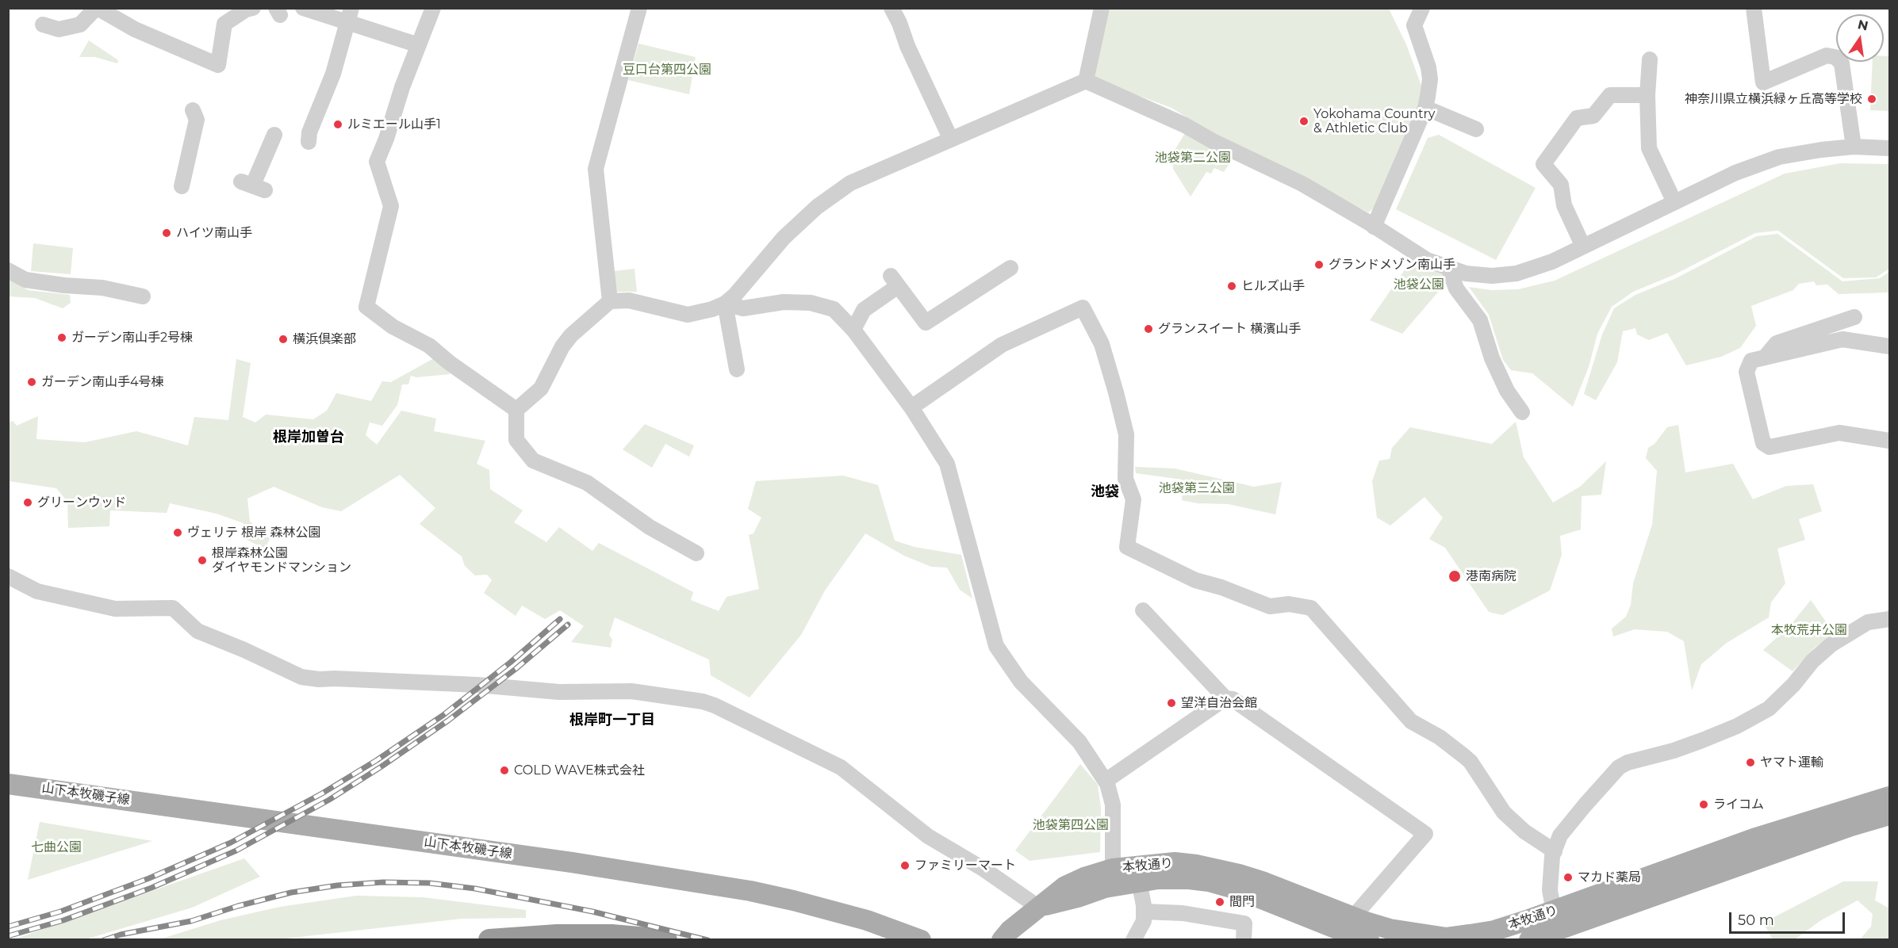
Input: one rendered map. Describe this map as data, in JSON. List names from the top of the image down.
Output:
{
  "streets": {
    "main road": ["山下本牧磯子線", "本牧通り"]
  },
  "districts": ["根岸加曽台", "池袋", "根岸町一丁目"],
  "parks": [
    "豆口台第四公園",
    "池袋第二公園",
    "池袋公園",
    "池袋第三公園",
    "本牧荒井公園",
    "池袋第四公園",
    "七曲公園"
  ],
  "places": [
    "神奈川県立横浜緑ヶ丘高等学校",
    "Yokohama Country & Athletic Club",
    "ルミエール山手1",
    "ハイツ南山手",
    "グランドメゾン南山手",
    "ヒルズ山手",
    "グランスイート 横濱山手",
    "ガーデン南山手2号棟",
    "横浜倶楽部",
    "ガーデン南山手4号棟",
    "グリーンウッド",
    "ヴェリテ 根岸 森林公園",
    "根岸森林公園 ダイヤモンドマンション",
    "港南病院",
    "望洋自治会館",
    "ヤマト運輸",
    "COLD WAVE株式会社",
    "ライコム",
    "ファミリーマート",
    "マカド薬局",
    "間門"
  ],
  "scale_bar": "50 m",
  "north": "top"
}
